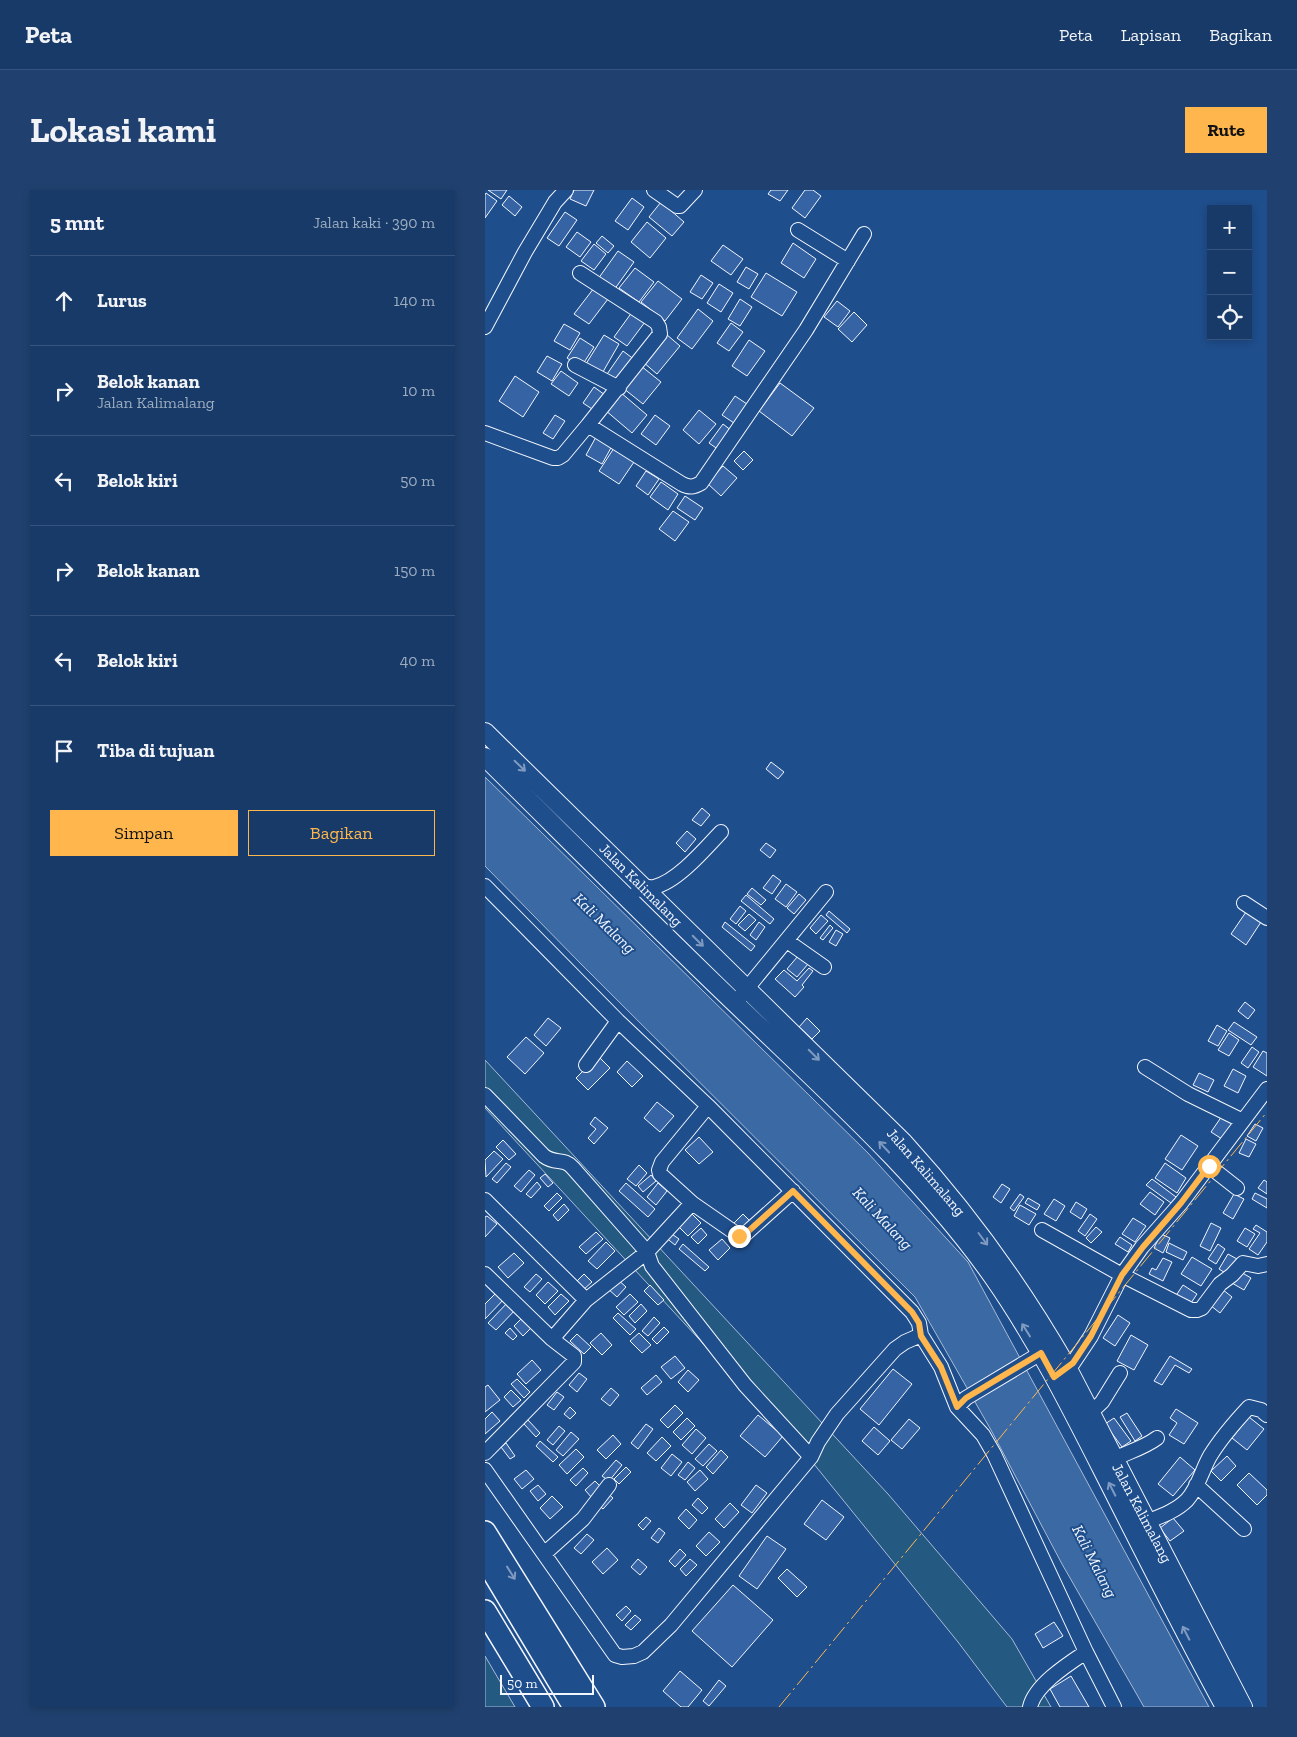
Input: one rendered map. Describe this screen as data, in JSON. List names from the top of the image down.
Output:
{
  "streets": {
    "main road": ["Jalan Kalimalang"]
  },
  "water": ["Kali Malang"],
  "scale_bar": "50 m",
  "page": {
    "header": "Peta",
    "nav": ["Peta", "Lapisan", "Bagikan"],
    "buttons": [
      "Rute",
      ["Simpan", "Bagikan"]
    ],
    "title": "Lokasi kami",
    "heading": ["5 mnt", "Jalan kaki · 390 m"],
    "map_buttons": ["+", "−"],
    "list": [
      ["Lurus", "140 m"],
      ["Belok kanan", "Jalan Kalimalang", "10 m"],
      ["Belok kiri", "50 m"],
      ["Belok kanan", "150 m"],
      ["Belok kiri", "40 m"],
      "Tiba di tujuan"
    ],
    "scale": "50 m"
  }
}
